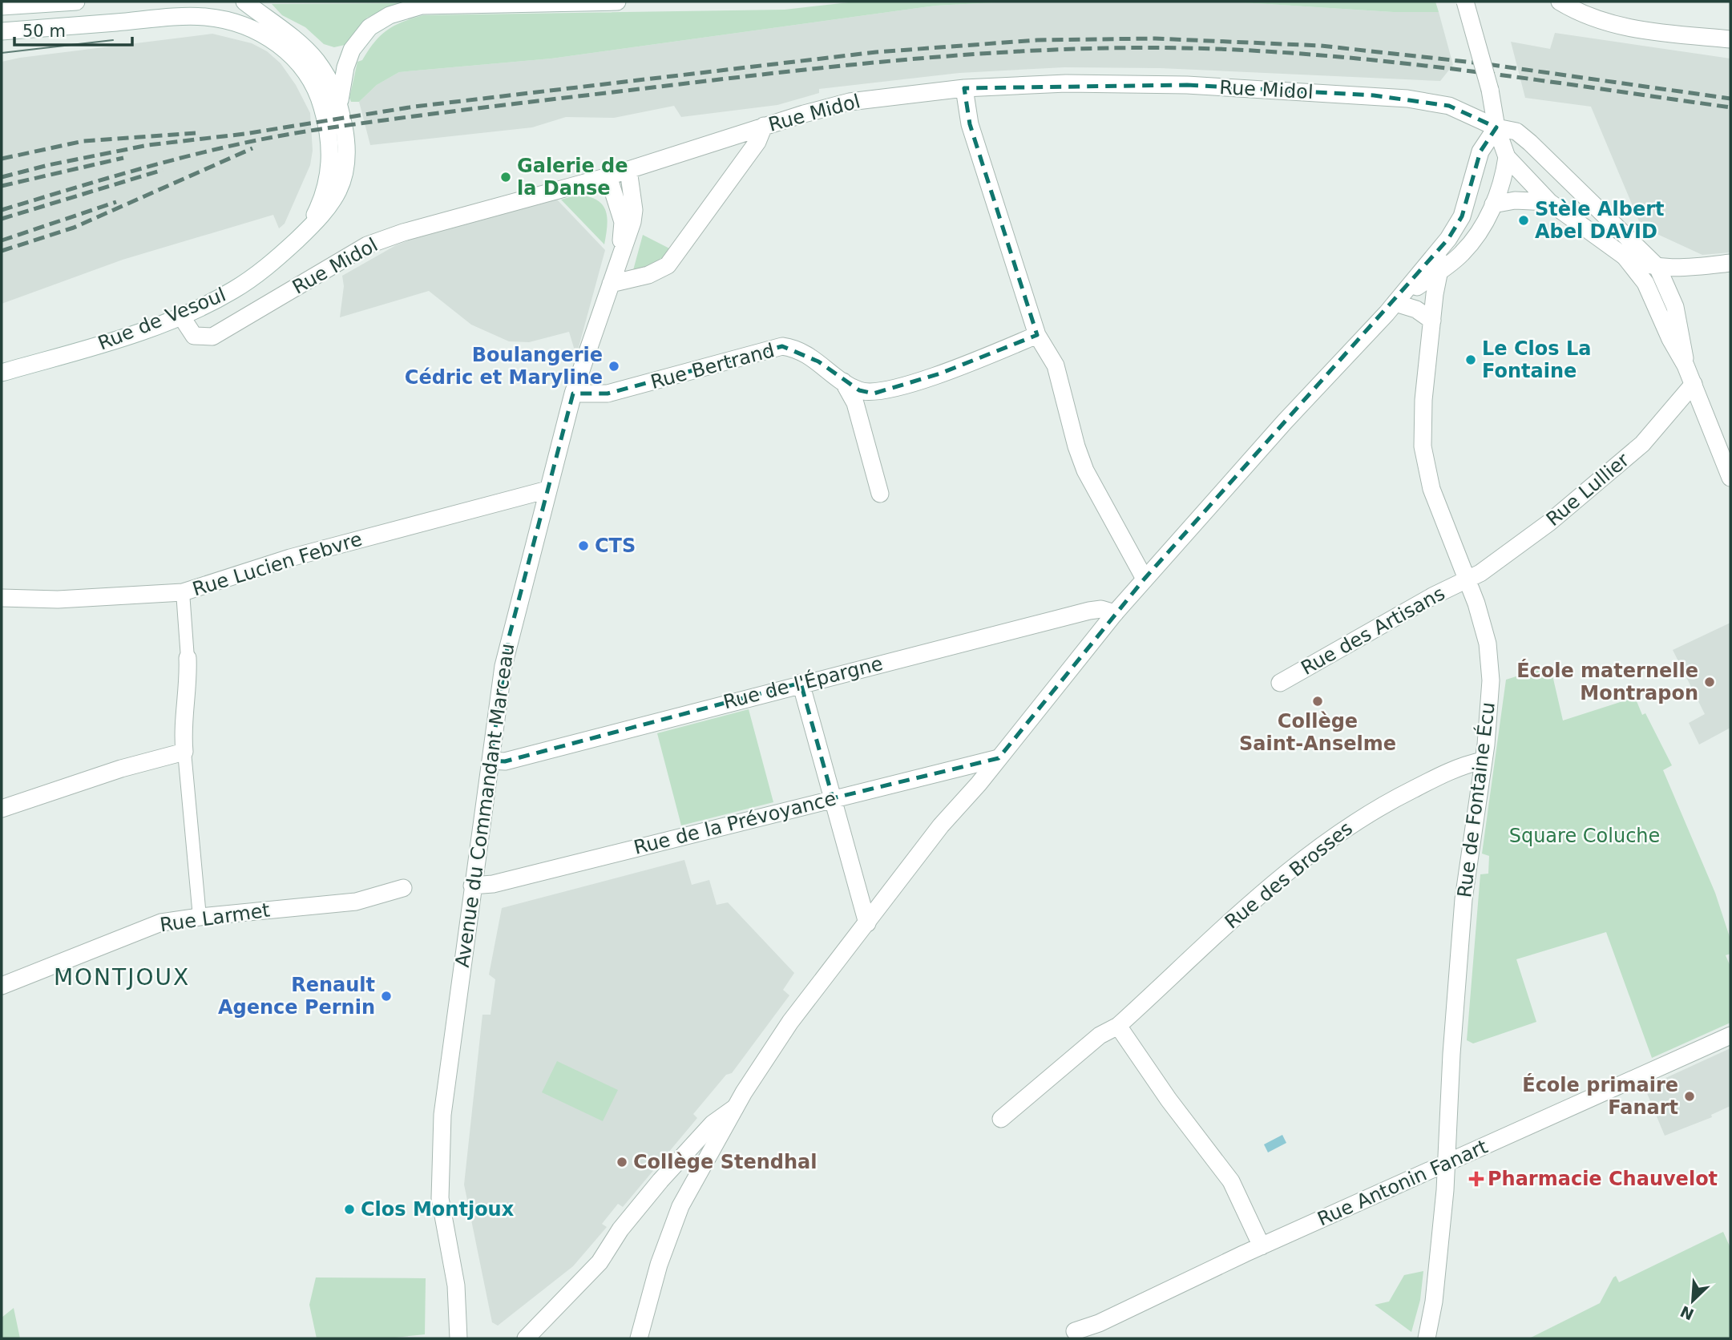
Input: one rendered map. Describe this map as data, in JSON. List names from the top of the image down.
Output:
{
  "streets": {
    "street": [
      "Rue Midol",
      "Rue de Vesoul",
      "Rue Bertrand",
      "Rue Lullier",
      "Rue Lucien Febvre",
      "Rue des Artisans",
      "Rue de l'Épargne",
      "Rue de Fontaine Écu",
      "Avenue du Commandant Marceau",
      "Rue de la Prévoyance",
      "Rue des Brosses",
      "Rue Larmet",
      "Rue Antonin Fanart"
    ]
  },
  "crossings": [
    ["Rue Midol", "Rue de Vesoul"],
    ["Rue Midol", "Avenue du Commandant Marceau"],
    ["Rue Bertrand", "Avenue du Commandant Marceau"],
    ["Rue Lullier", "Rue des Artisans"],
    ["Rue Lullier", "Rue de Fontaine Écu"],
    ["Rue Lucien Febvre", "Avenue du Commandant Marceau"],
    ["Rue des Artisans", "Rue de Fontaine Écu"],
    ["Rue de l'Épargne", "Avenue du Commandant Marceau"],
    ["Rue de Fontaine Écu", "Rue des Brosses"],
    ["Rue de Fontaine Écu", "Rue Antonin Fanart"],
    ["Avenue du Commandant Marceau", "Rue de la Prévoyance"]
  ],
  "districts": ["MONTJOUX"],
  "parks": ["Square Coluche"],
  "places": {
    "other": [
      "Galerie de la Danse",
      "Stèle Albert Abel DAVID",
      "Le Clos La Fontaine",
      "Boulangerie Cédric et Maryline",
      "CTS",
      "École maternelle Montrapon",
      "Collège Saint-Anselme",
      "Renault Agence Pernin",
      "École primaire Fanart",
      "Collège Stendhal",
      "Clos Montjoux"
    ],
    "health": ["Pharmacie Chauvelot"]
  },
  "scale_bar": "50 m",
  "north": "bottom left"
}
